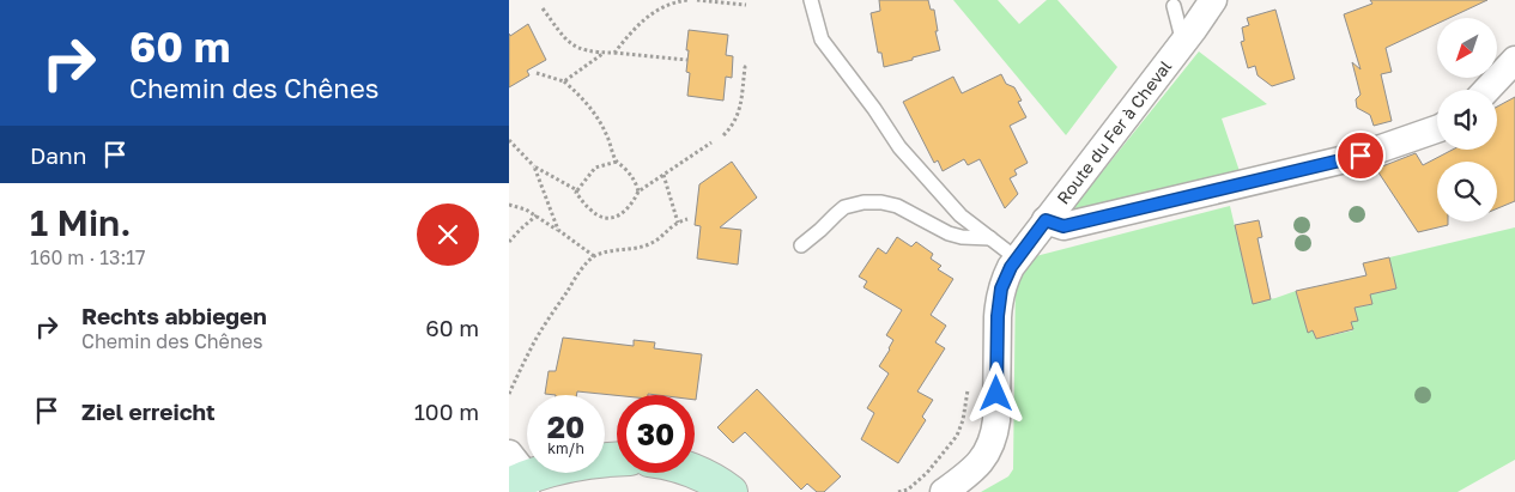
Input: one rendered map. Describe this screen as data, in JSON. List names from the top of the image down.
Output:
{
  "streets": {
    "street": ["Route du Fer à Cheval"]
  },
  "north": "bottom left",
  "page": {
    "turn": ["60 m", "Chemin des Chênes"],
    "then": "Dann",
    "heading": ["1 Min.", "160 m · 13:17"],
    "list": [
      {
        "name": "Rechts abbiegen",
        "note": "Chemin des Chênes",
        "value": "60 m"
      },
      {
        "name": "Ziel erreicht",
        "value": "100 m"
      }
    ],
    "speed": "20 km/h",
    "limit": "30"
  }
}
